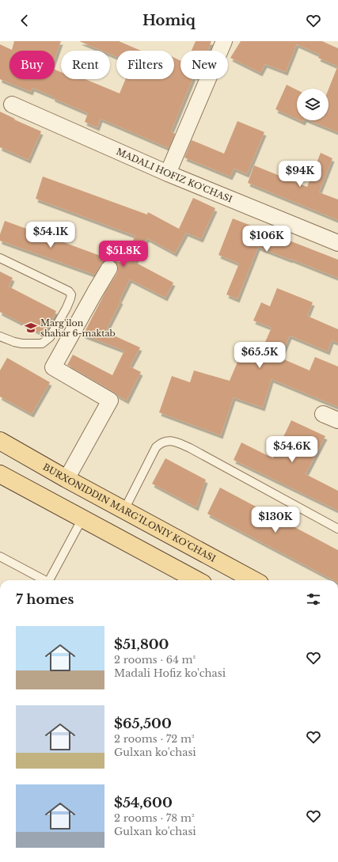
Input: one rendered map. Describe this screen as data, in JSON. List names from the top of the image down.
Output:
{
  "streets": {
    "main road": ["BURXONIDDIN MARG’ILONIY KO’CHASI"],
    "street": ["MADALI HOFIZ KO'CHASI"]
  },
  "places": {
    "school or university": ["Marg'ilon shahar 6-maktab"]
  },
  "page": {
    "header": "Homiq",
    "chip": [
      "Buy",
      "Rent",
      "Filters",
      "New"
    ],
    "price": [
      "$94K",
      "$54.1K",
      "$106K",
      "$51.8K",
      "$65.5K",
      "$54.6K",
      "$130K"
    ],
    "heading": "7 homes",
    "list": [
      {
        "name": "$51,800",
        "note": "2 rooms · 64 m² · Madali Hofiz ko'chasi"
      },
      {
        "name": "$65,500",
        "note": "2 rooms · 72 m² · Gulxan ko'chasi"
      },
      {
        "name": "$54,600",
        "note": "2 rooms · 78 m² · Gulxan ko'chasi"
      }
    ]
  }
}
